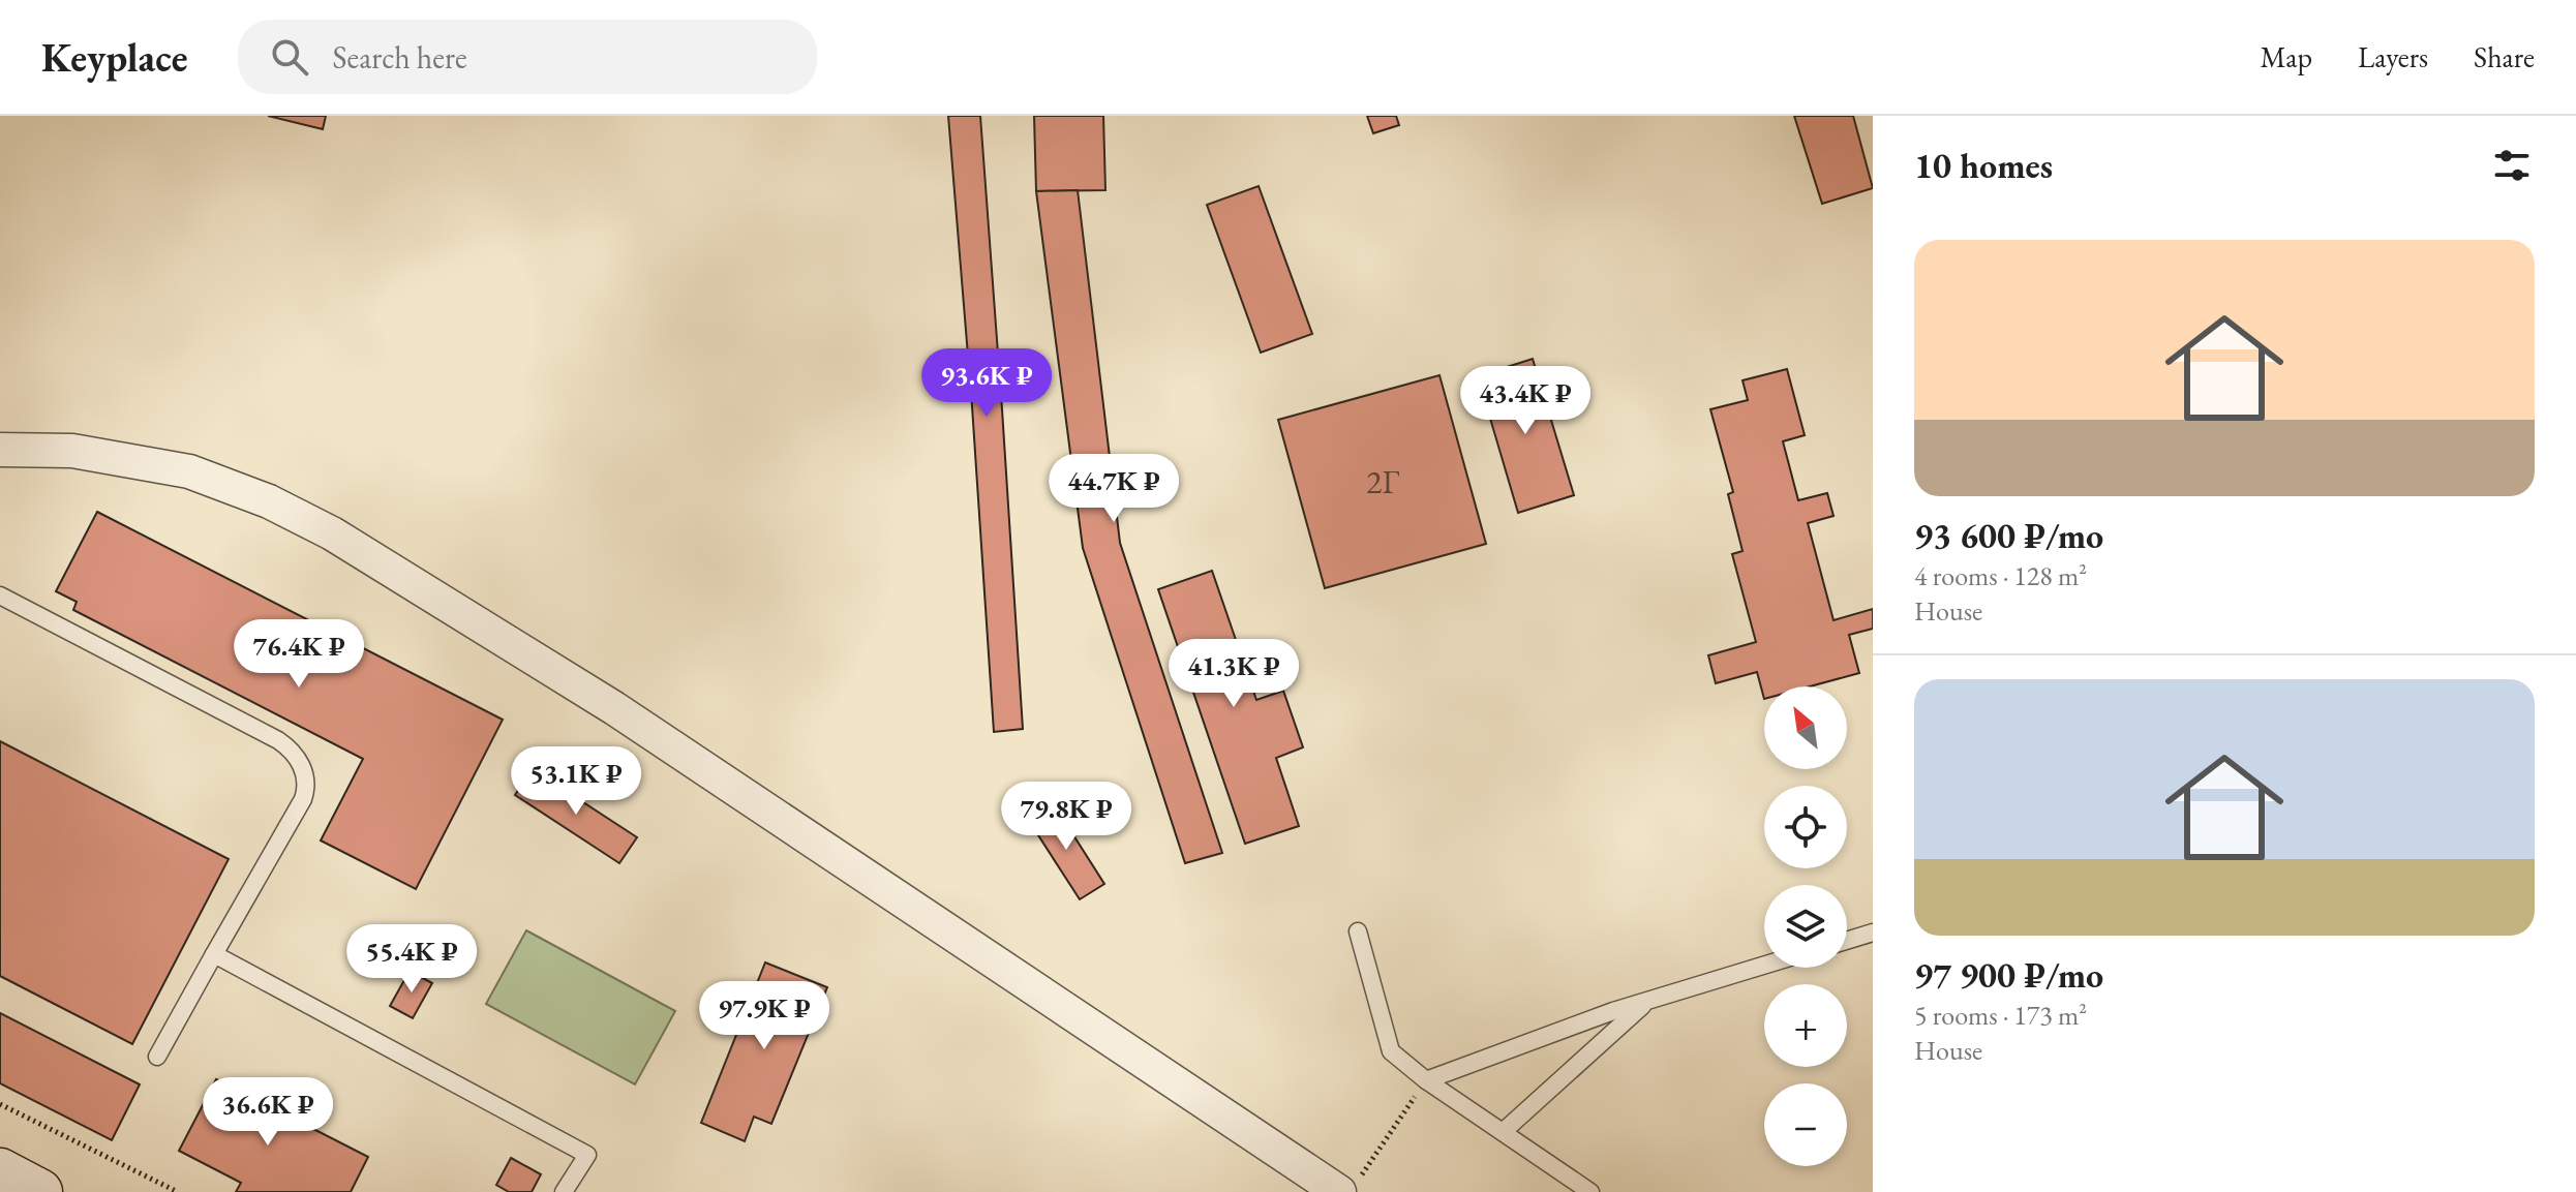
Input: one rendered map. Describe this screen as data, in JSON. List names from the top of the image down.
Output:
{
  "house_numbers": ["2Г"],
  "north": "top left",
  "page": {
    "header": "Keyplace",
    "search": "Search here",
    "nav": ["Map", "Layers", "Share"],
    "heading": "10 homes",
    "list": [
      {
        "name": "93 600 ₽/mo",
        "note": "4 rooms · 128 m² · House"
      },
      {
        "name": "97 900 ₽/mo",
        "note": "5 rooms · 173 m² · House"
      }
    ],
    "price": [
      "93.6K ₽",
      "43.4K ₽",
      "44.7K ₽",
      "76.4K ₽",
      "41.3K ₽",
      "53.1K ₽",
      "79.8K ₽",
      "55.4K ₽",
      "97.9K ₽",
      "36.6K ₽"
    ],
    "map_buttons": ["+", "−"]
  }
}
